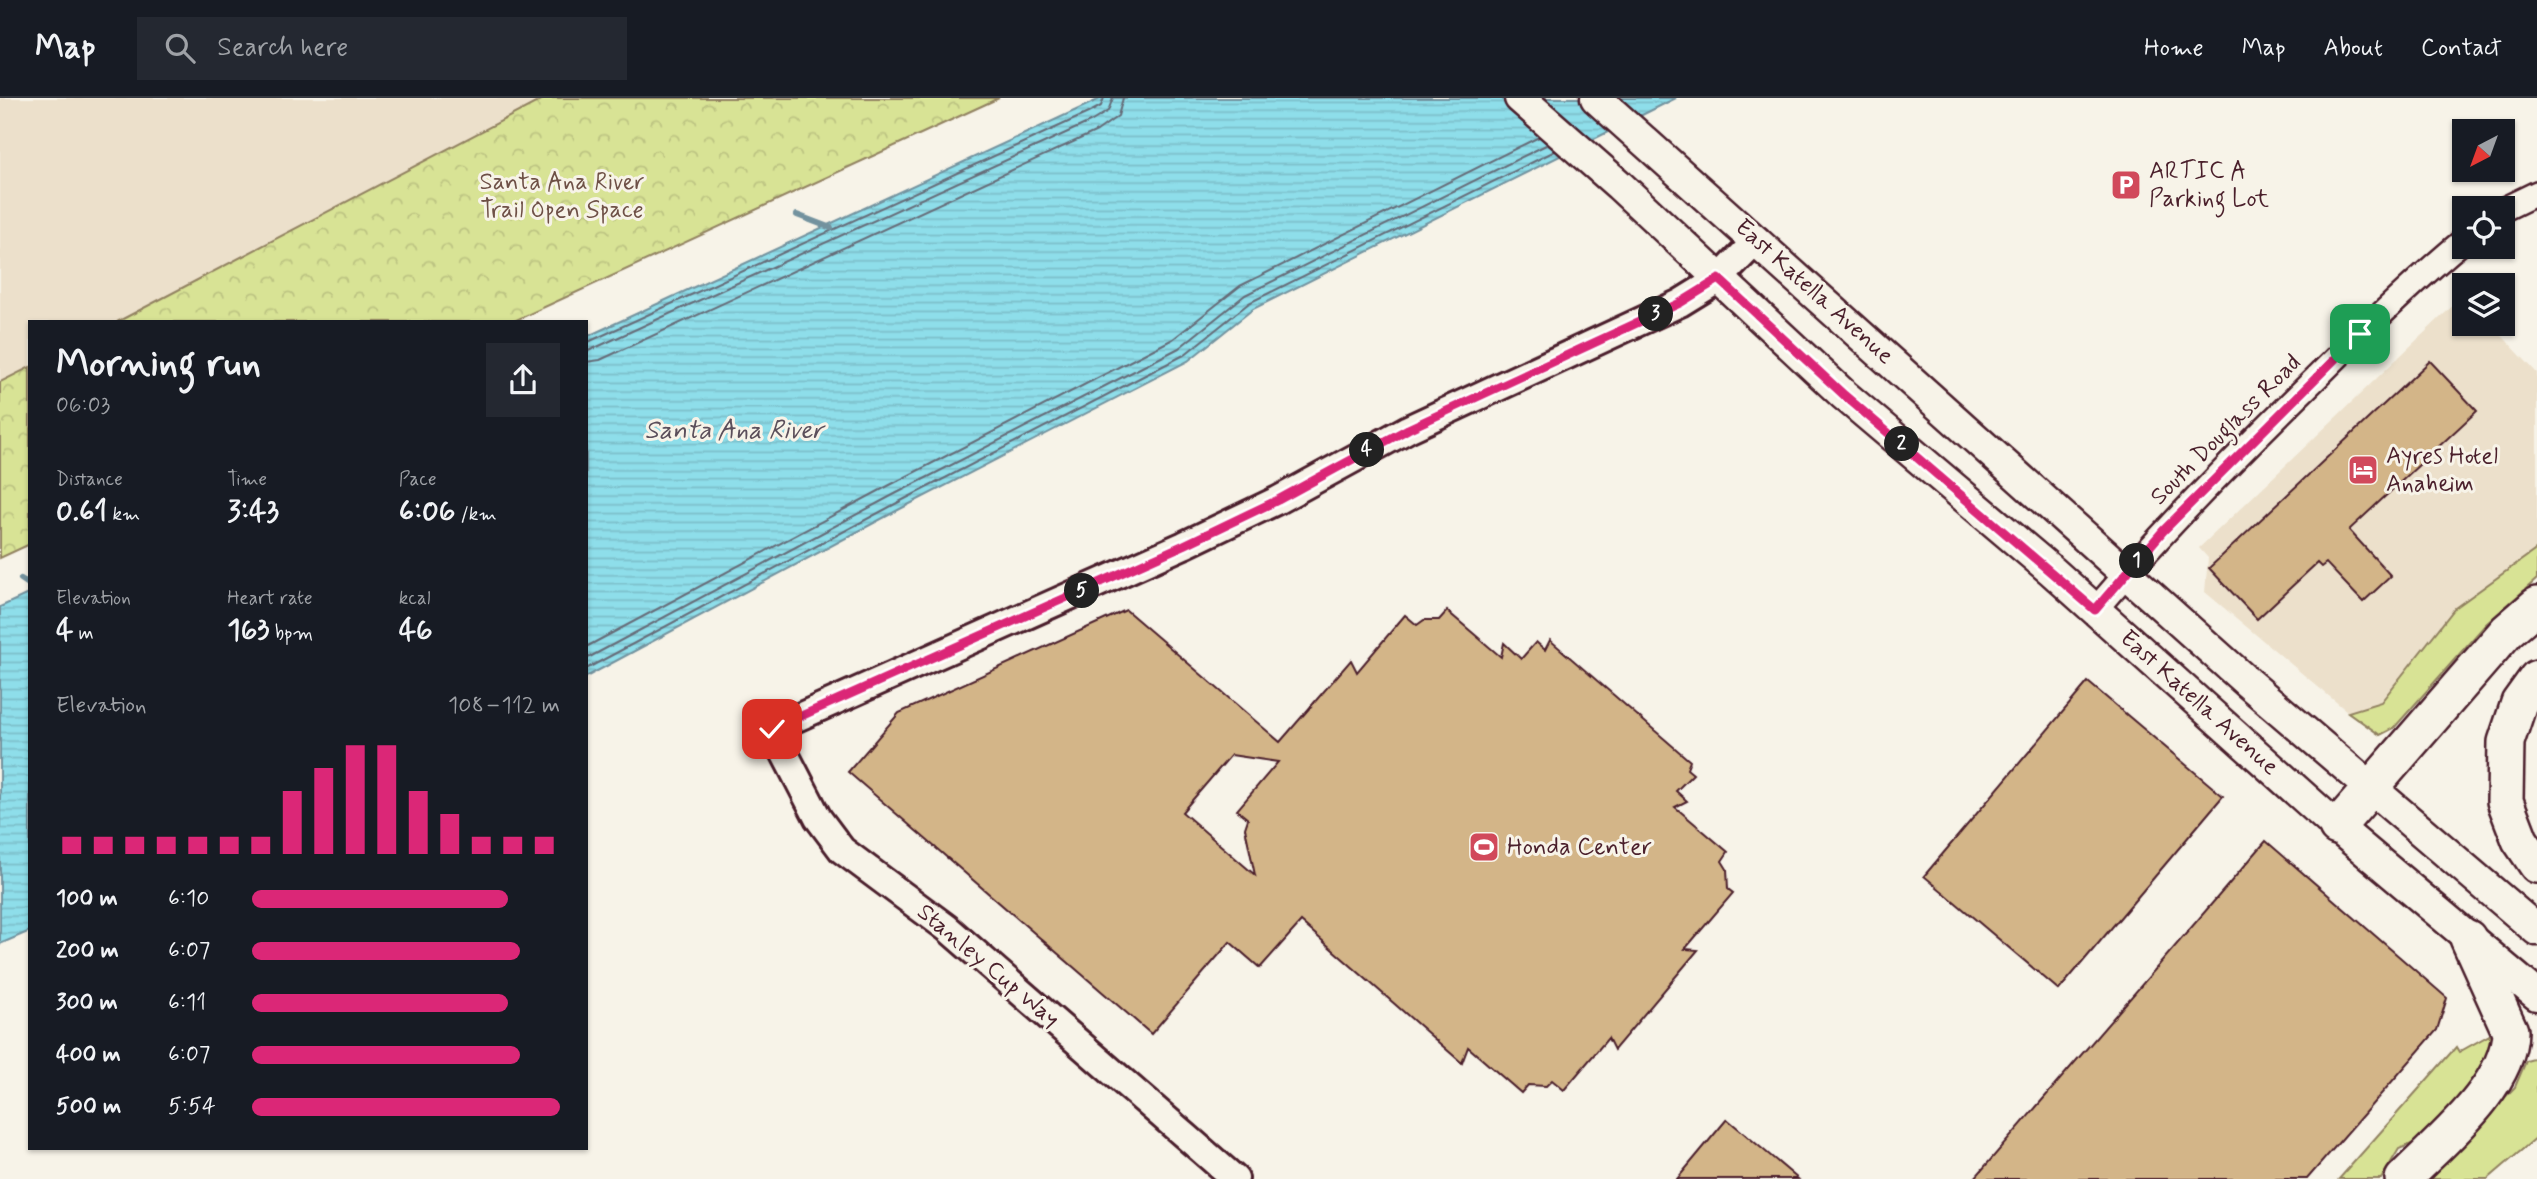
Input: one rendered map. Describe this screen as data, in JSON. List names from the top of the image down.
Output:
{
  "streets": {
    "main road": ["East Katella Avenue", "Stanley Cup Way"],
    "street": ["South Douglass Road"]
  },
  "crossings": [
    ["East Katella Avenue", "South Douglass Road"],
    ["East Katella Avenue", "Stanley Cup Way"]
  ],
  "water": ["Santa Ana River"],
  "parks": ["Santa Ana River Trail Open Space"],
  "places": {
    "parking": ["ARTIC A Parking Lot"],
    "hotel": ["Ayres Hotel Anaheim"],
    "sports": ["Honda Center"]
  },
  "north": "bottom left",
  "page": {
    "header": "Map",
    "search": "Search here",
    "nav": [
      "Home",
      "Map",
      "About",
      "Contact"
    ],
    "pins": [
      "3",
      "2",
      "4",
      "1",
      "5"
    ],
    "heading": ["Morning run", "06:03"],
    "stats": [
      ["Distance", "0.61 km"],
      ["Time", "3:43"],
      ["Pace", "6:06 /km"],
      ["Elevation", "4 m"],
      ["Heart rate", "163 bpm"],
      ["kcal", "46"]
    ],
    "chart": ["Elevation", "108–112 m"],
    "list": [
      {
        "name": "100 m",
        "note": "6:10"
      },
      {
        "name": "200 m",
        "note": "6:07"
      },
      {
        "name": "300 m",
        "note": "6:11"
      },
      {
        "name": "400 m",
        "note": "6:07"
      },
      {
        "name": "500 m",
        "note": "5:54"
      }
    ]
  }
}
